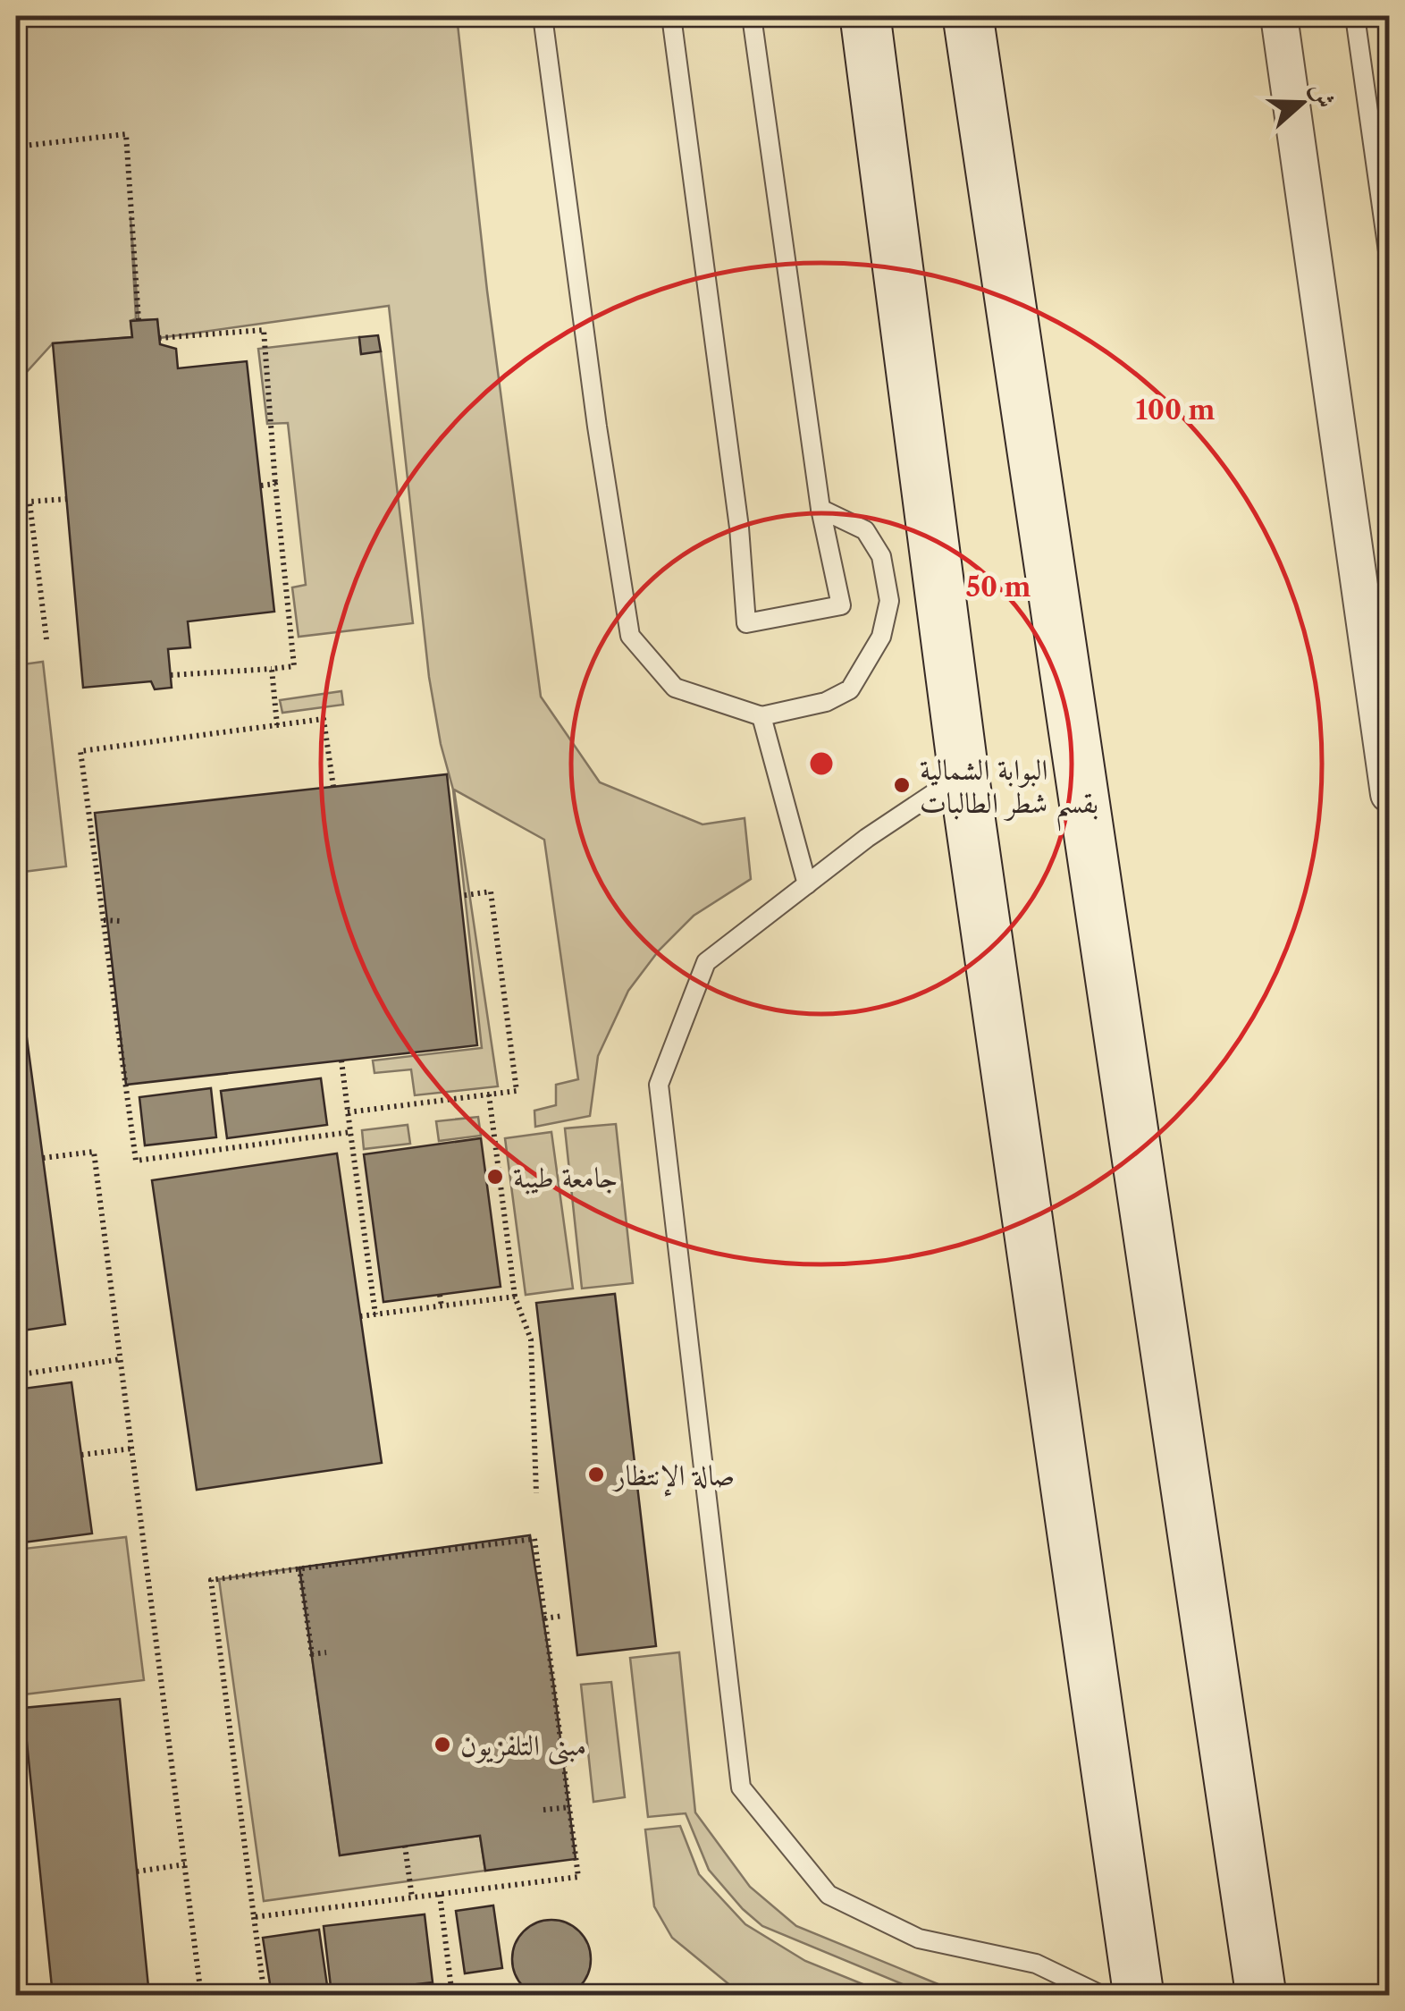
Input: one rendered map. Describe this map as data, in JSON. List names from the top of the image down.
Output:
{
  "places": [
    "البوابة الشمالية بقسم شطر الطالبات",
    "جامعة طيبة",
    "صالة الإنتظار",
    "مبنى التلفزيون"
  ],
  "north": "right",
  "rings": ["100 m", "50 m"]
}
